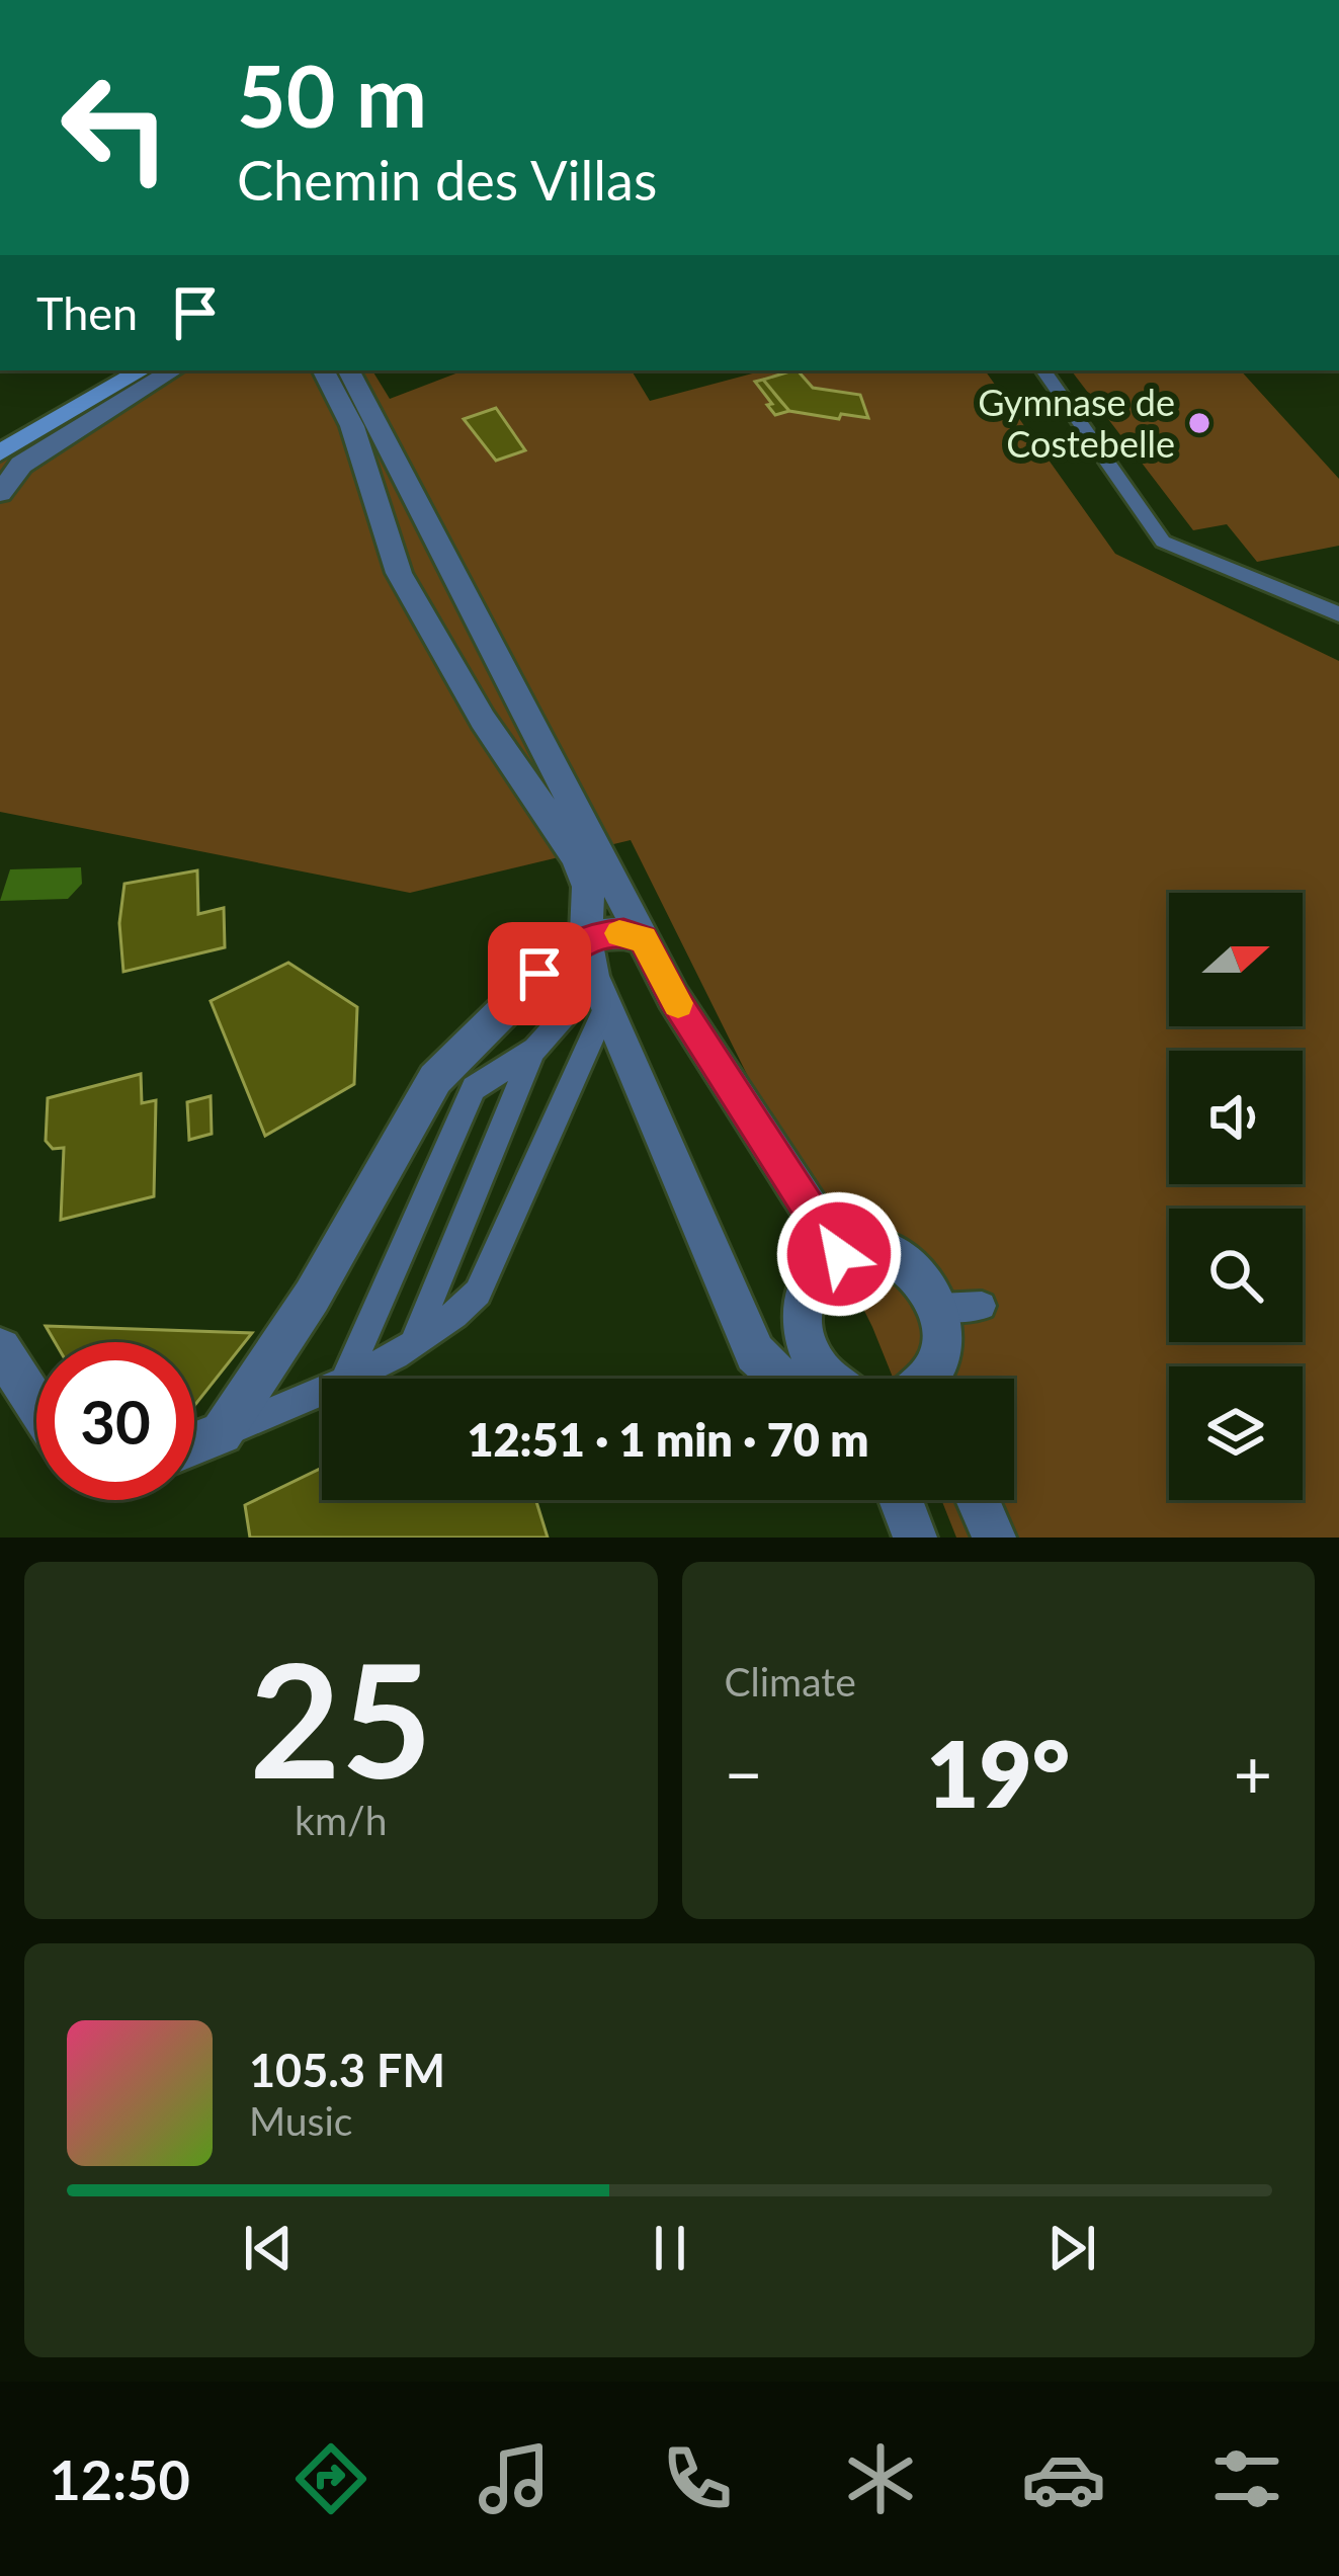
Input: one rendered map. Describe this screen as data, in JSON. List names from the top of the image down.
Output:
{
  "places": ["Gymnase de Costebelle"],
  "north": "right",
  "page": {
    "turn": ["50 m", "Chemin des Villas"],
    "then": "Then",
    "limit": "30",
    "trip": "12:51 · 1 min · 70 m",
    "tile": [
      ["25", "km/h"],
      "Climate"
    ],
    "heat": ["−", "19°", "+"],
    "song": ["105.3 FM", "Music"],
    "tabs": "12:50"
  }
}
